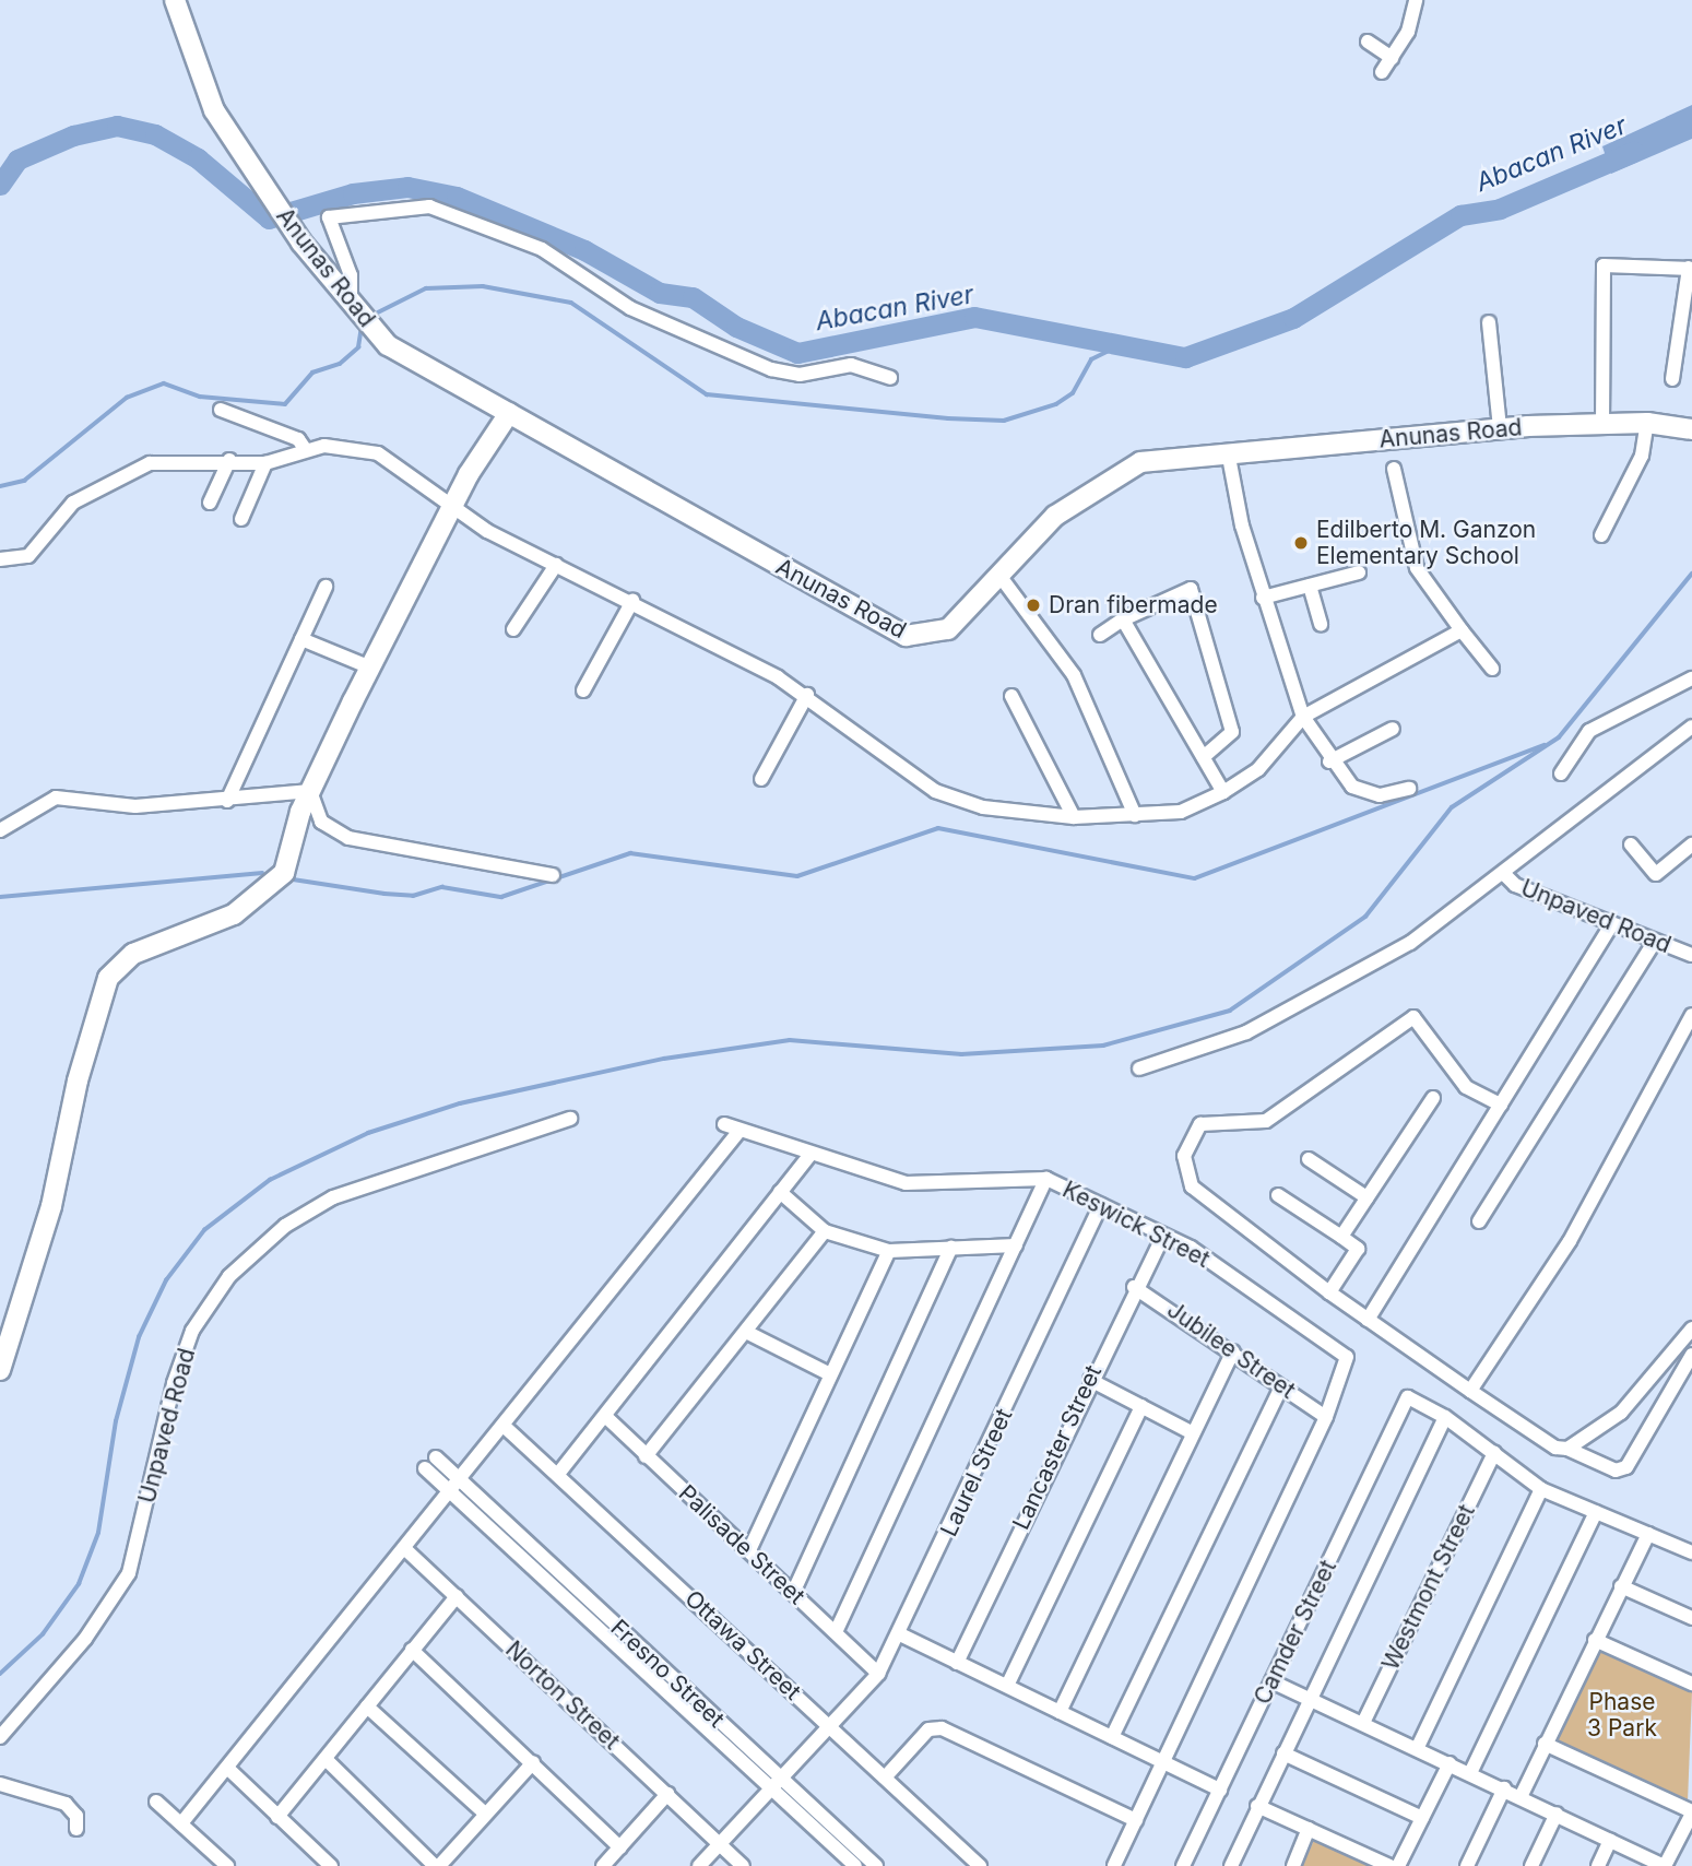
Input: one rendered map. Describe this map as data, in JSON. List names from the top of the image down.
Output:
{
  "streets": {
    "street": [
      "Anunas Road",
      "Unpaved Road",
      "Keswick Street",
      "Jubilee Street",
      "Lancaster Street",
      "Laurel Street",
      "Palisade Street",
      "Westmont Street",
      "Camder Street",
      "Ottawa Street",
      "Fresno Street",
      "Norton Street"
    ]
  },
  "crossings": [
    ["Keswick Street", "Jubilee Street"],
    ["Keswick Street", "Lancaster Street"],
    ["Keswick Street", "Laurel Street"],
    ["Jubilee Street", "Lancaster Street"],
    ["Laurel Street", "Palisade Street"],
    ["Laurel Street", "Ottawa Street"],
    ["Laurel Street", "Fresno Street"],
    ["Laurel Street", "Norton Street"]
  ],
  "water": ["Abacan River"],
  "parks": ["Phase 3 Park"],
  "places": ["Edilberto M. Ganzon Elementary School", "Dran fibermade"]
}
